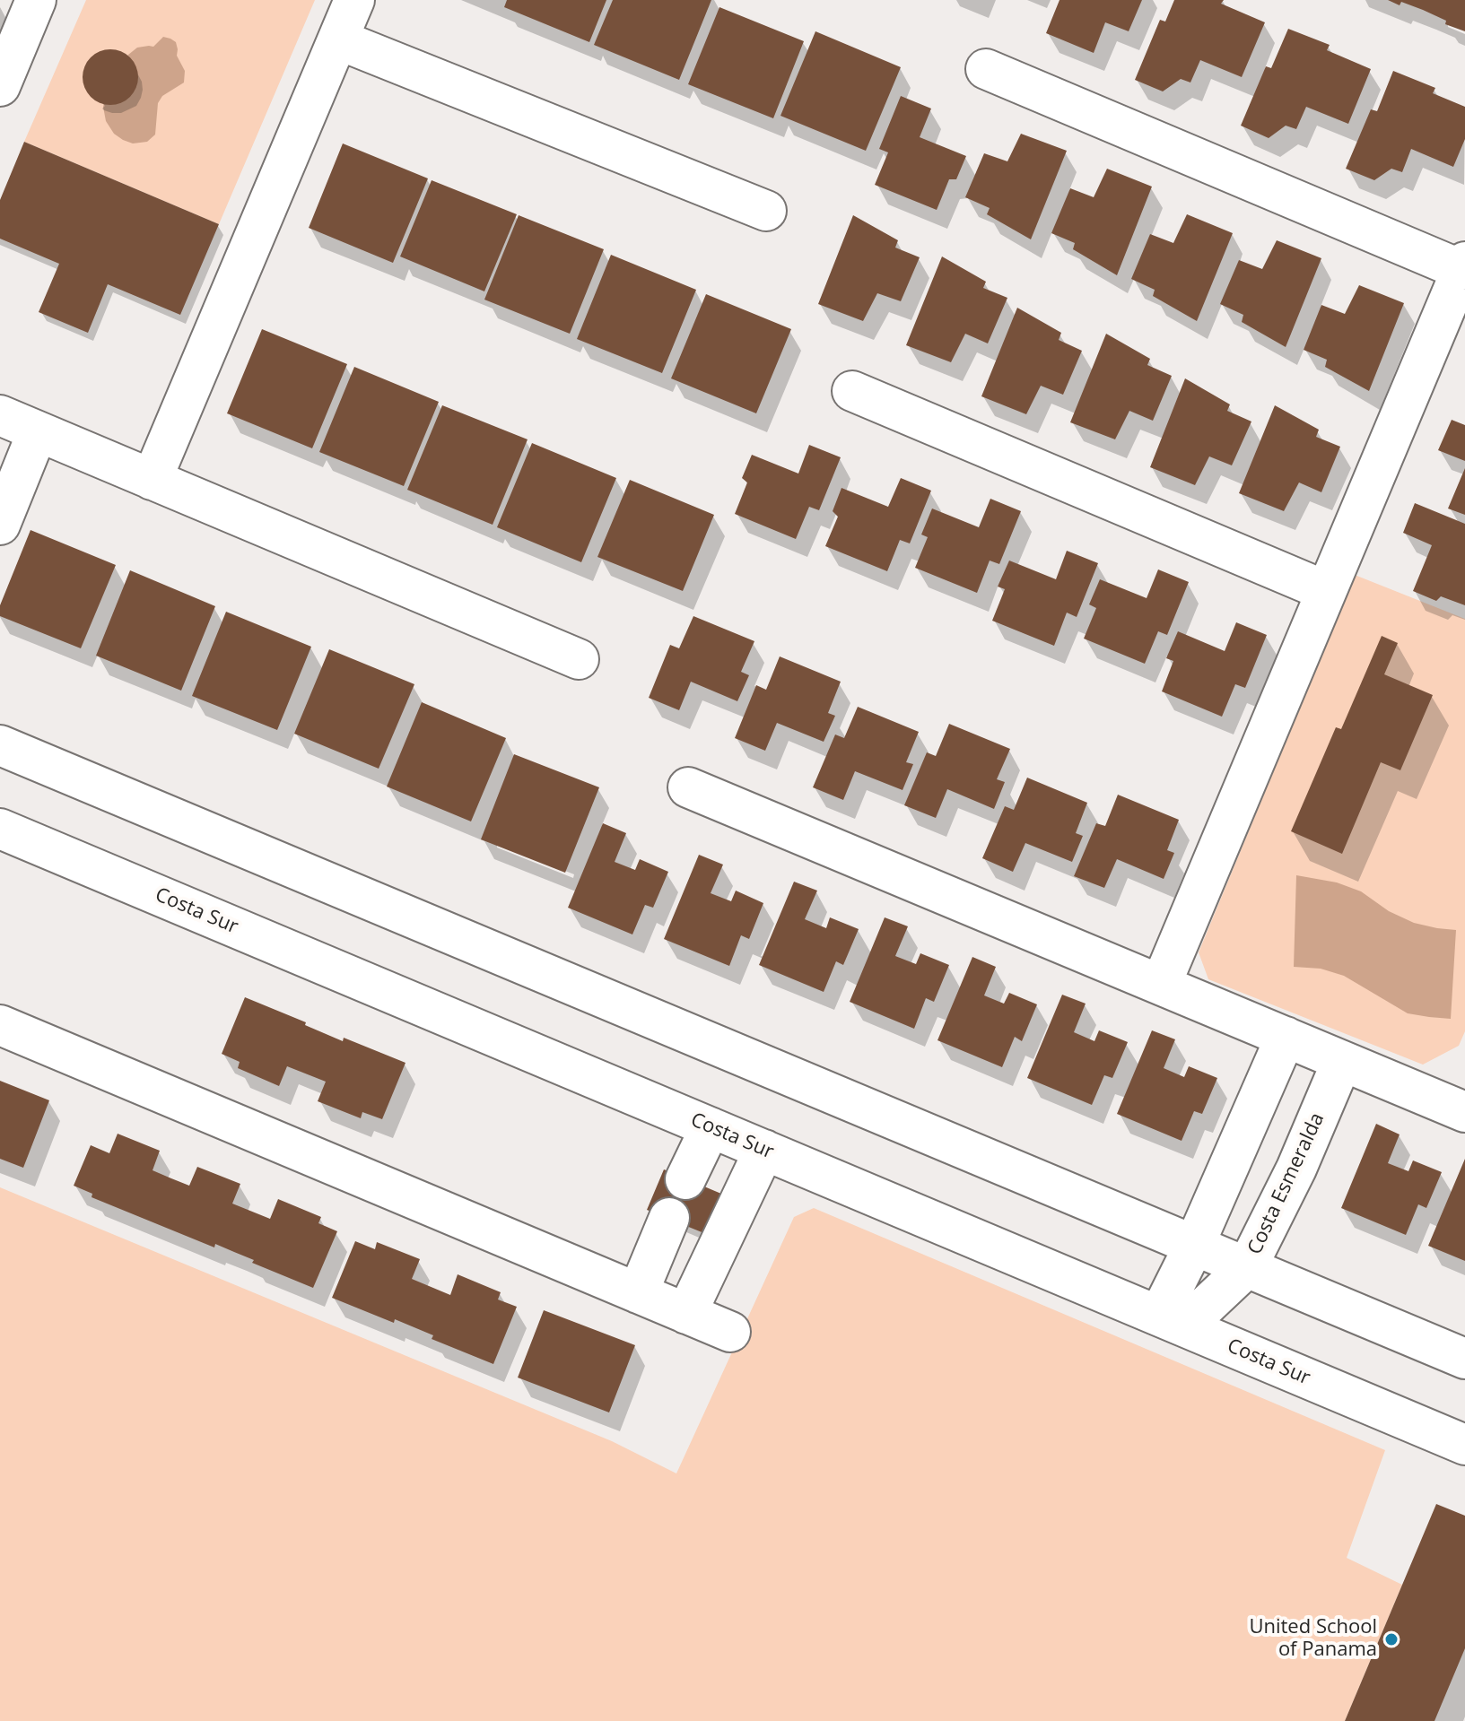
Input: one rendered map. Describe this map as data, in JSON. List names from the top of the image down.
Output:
{
  "streets": {
    "street": ["Costa Sur", "Costa Esmeralda"]
  },
  "crossings": [
    ["Costa Sur", "Costa Esmeralda"]
  ],
  "places": ["United School of Panama"]
}
